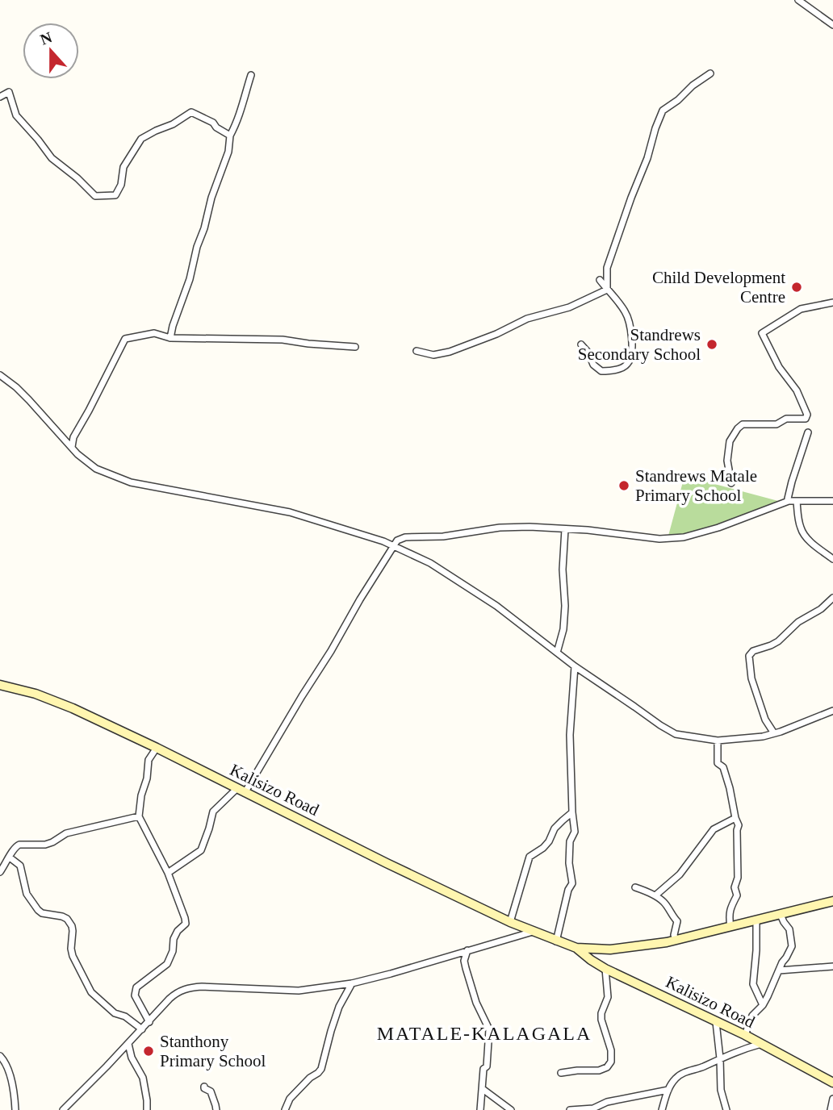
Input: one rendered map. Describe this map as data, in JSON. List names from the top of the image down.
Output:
{
  "streets": {
    "street": ["Kalisizo Road"]
  },
  "districts": ["MATALE-KALAGALA"],
  "places": [
    "Child Development Centre",
    "Standrews Secondary School",
    "Standrews Matale Primary School",
    "Stanthony Primary School"
  ],
  "north": "top"
}
